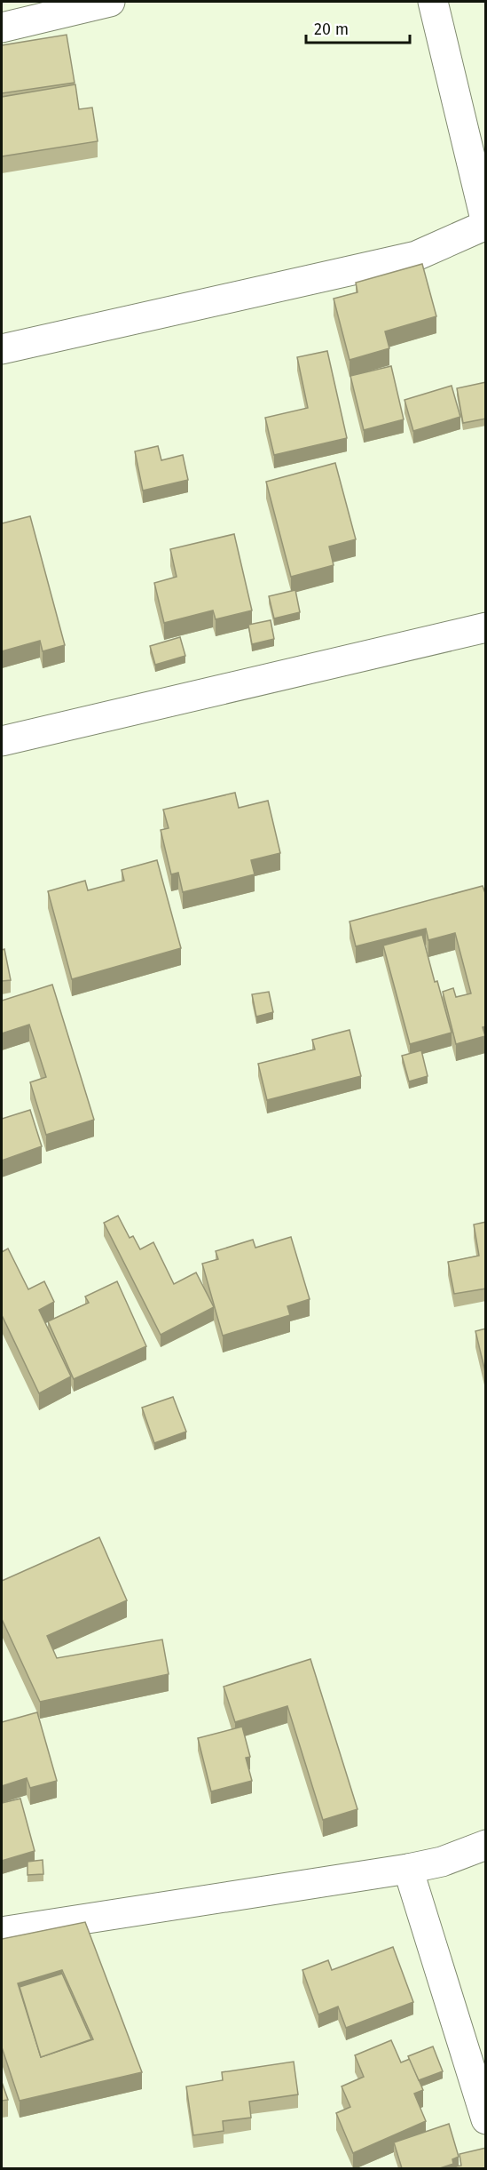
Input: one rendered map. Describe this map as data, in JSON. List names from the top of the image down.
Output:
{
  "scale_bar": "20 m"
}
